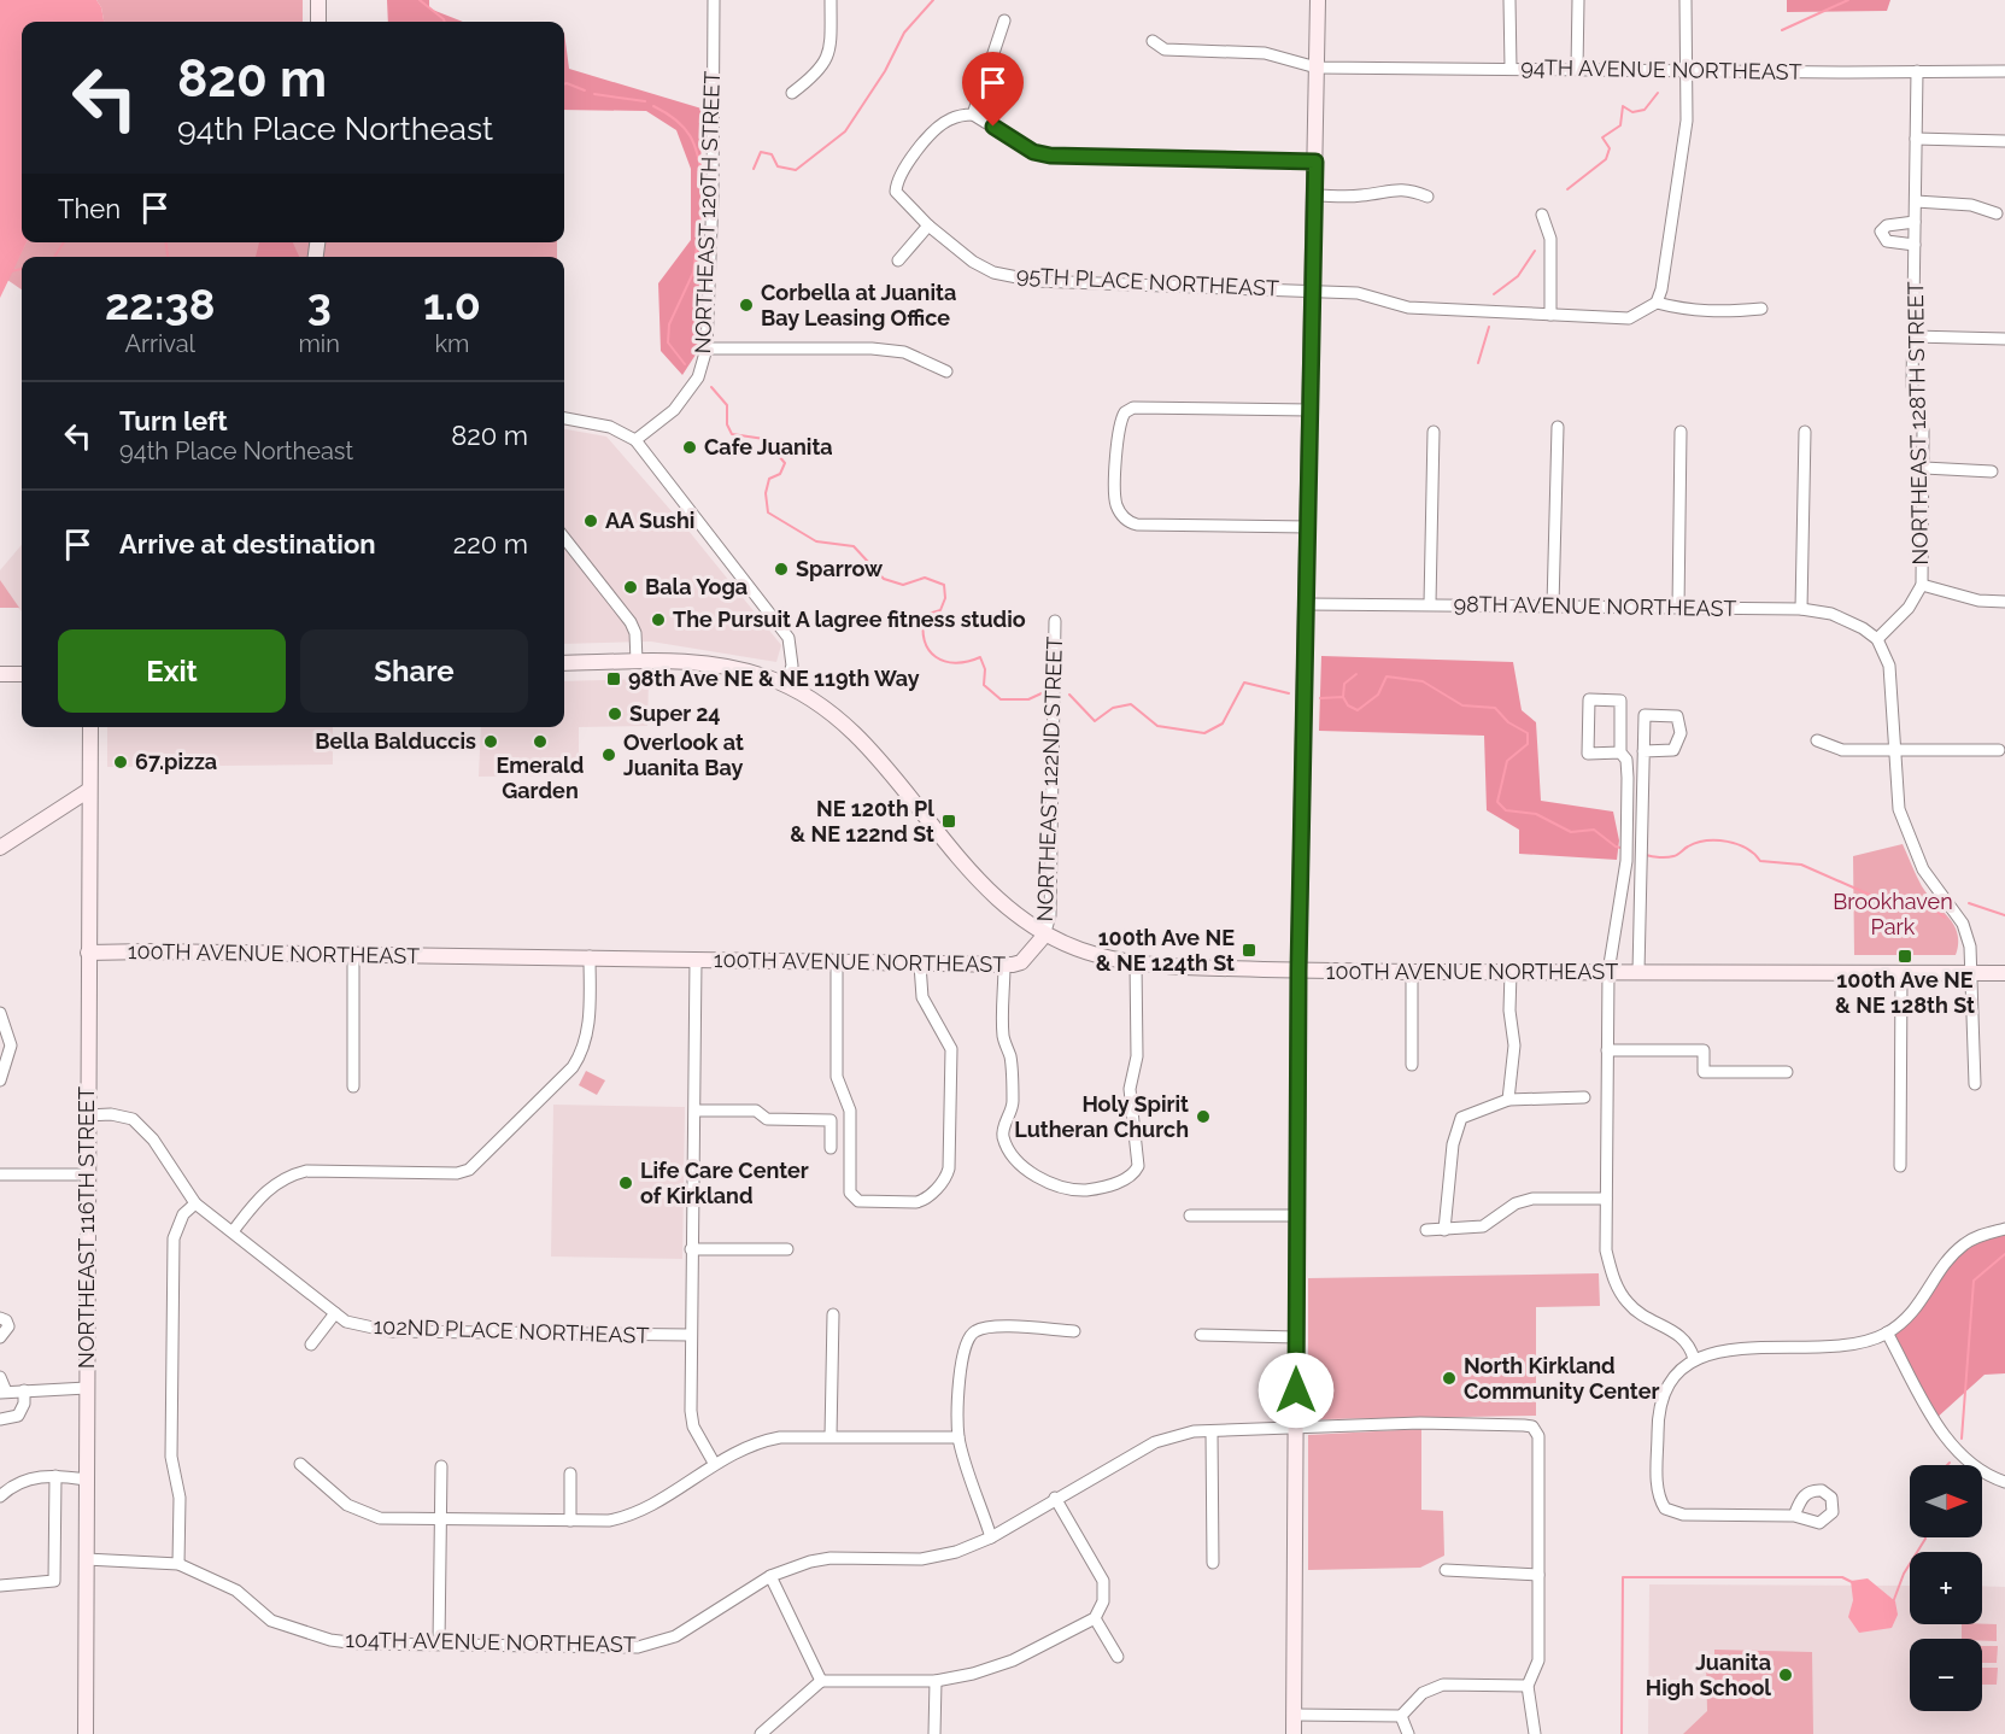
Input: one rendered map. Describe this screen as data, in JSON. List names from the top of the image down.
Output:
{
  "streets": {
    "street": [
      "94TH AVENUE NORTHEAST",
      "NORTHEAST 120TH STREET",
      "95TH PLACE NORTHEAST",
      "NORTHEAST 128TH STREET",
      "98TH AVENUE NORTHEAST",
      "NORTHEAST 122ND STREET",
      "100TH AVENUE NORTHEAST",
      "NORTHEAST 116TH STREET",
      "102ND PLACE NORTHEAST",
      "104TH AVENUE NORTHEAST"
    ]
  },
  "crossings": [
    ["94TH AVENUE NORTHEAST", "NORTHEAST 128TH STREET"],
    ["NORTHEAST 128TH STREET", "98TH AVENUE NORTHEAST"],
    ["NORTHEAST 122ND STREET", "100TH AVENUE NORTHEAST"],
    ["100TH AVENUE NORTHEAST", "NORTHEAST 116TH STREET"],
    ["NORTHEAST 116TH STREET", "104TH AVENUE NORTHEAST"]
  ],
  "parks": ["Brookhaven Park"],
  "places": {
    "other": [
      "Corbella at Juanita Bay Leasing Office",
      "Cafe Juanita",
      "AA Sushi",
      "Sparrow",
      "Bala Yoga",
      "The Pursuit A lagree fitness studio",
      "Super 24",
      "Bella Balduccis",
      "Emerald Garden",
      "Overlook at Juanita Bay",
      "67.pizza",
      "Holy Spirit Lutheran Church",
      "Life Care Center of Kirkland",
      "North Kirkland Community Center",
      "Juanita High School"
    ],
    "transit": [
      "98th Ave NE & NE 119th Way",
      "NE 120th Pl & NE 122nd St",
      "100th Ave NE & NE 124th St",
      "100th Ave NE & NE 128th St"
    ]
  },
  "north": "right",
  "page": {
    "turn": ["820 m", "94th Place Northeast"],
    "then": "Then",
    "eta": [
      "22:38",
      "Arrival",
      "3",
      "min",
      "1.0",
      "km"
    ],
    "list": [
      {
        "name": "Turn left",
        "note": "94th Place Northeast",
        "value": "820 m"
      },
      {
        "name": "Arrive at destination",
        "value": "220 m"
      }
    ],
    "buttons": ["Exit", "Share"],
    "map_buttons": ["+", "−"]
  }
}
